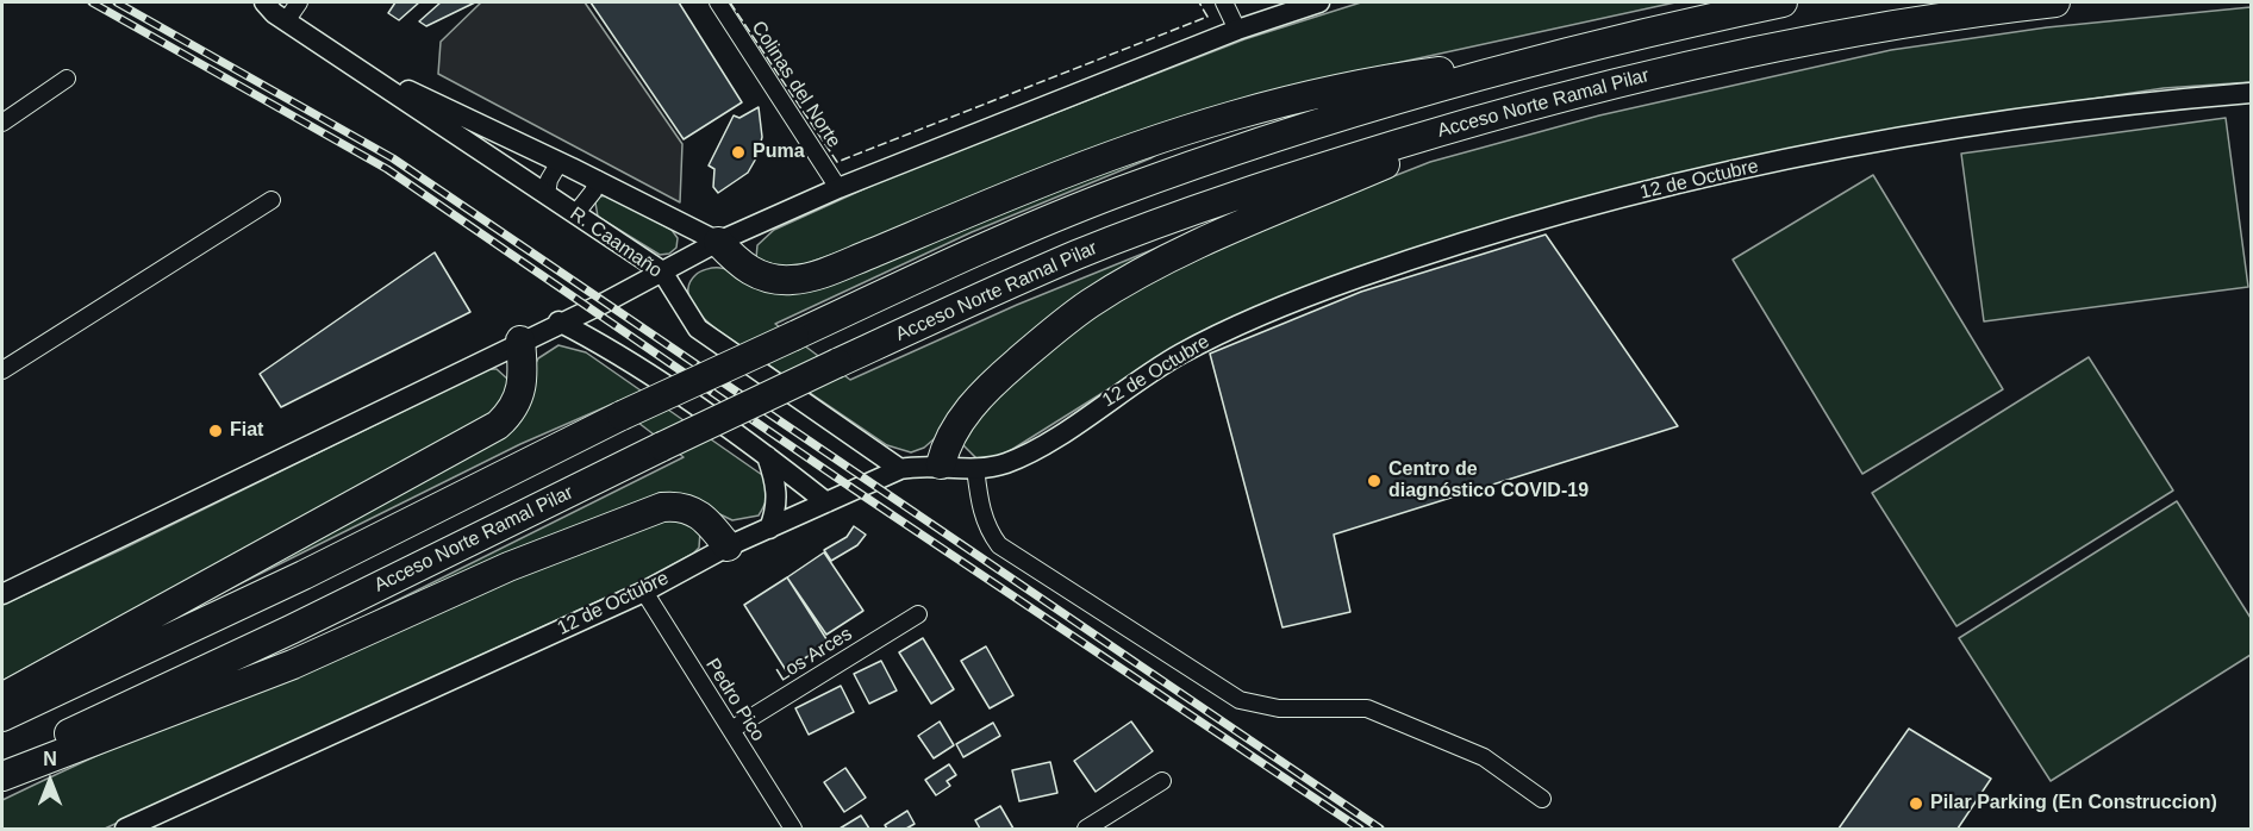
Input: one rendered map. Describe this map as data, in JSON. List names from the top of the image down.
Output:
{
  "streets": {
    "highway": ["Acceso Norte Ramal Pilar"],
    "street": [
      "Colinas del Norte",
      "12 de Octubre",
      "R. Caamaño",
      "Los Arces",
      "Pedro Pico"
    ]
  },
  "crossings": [
    ["12 de Octubre", "R. Caamaño"],
    ["12 de Octubre", "Pedro Pico"],
    ["Los Arces", "Pedro Pico"]
  ],
  "places": [
    "Puma",
    "Fiat",
    "Centro de diagnóstico COVID-19",
    "Pilar Parking (En Construccion)"
  ],
  "north": "top"
}
